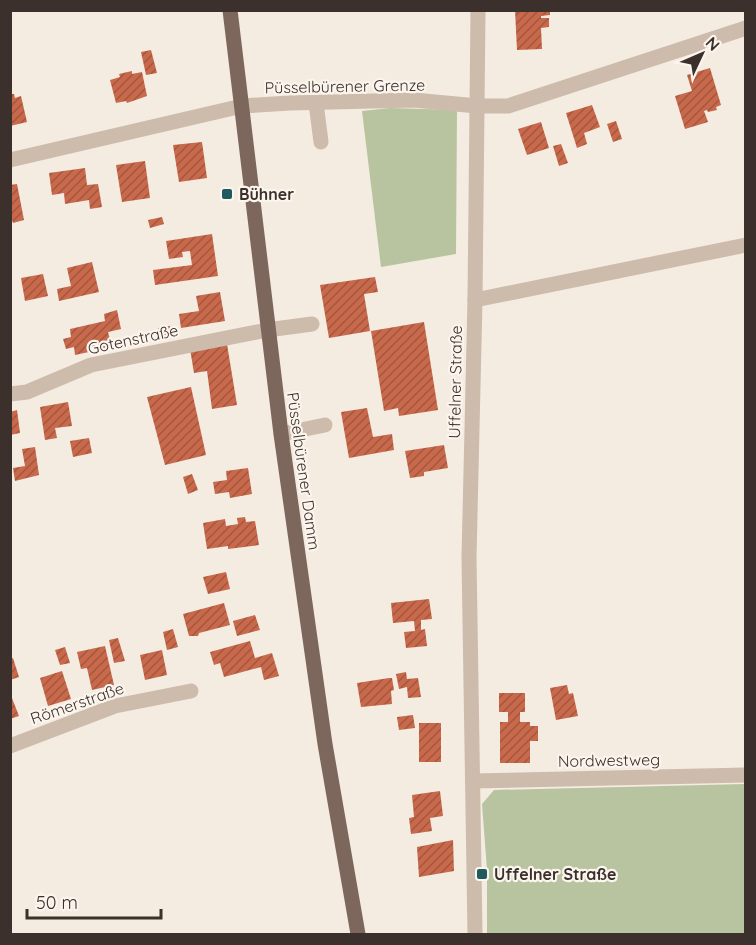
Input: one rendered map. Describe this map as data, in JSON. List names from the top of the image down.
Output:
{
  "streets": {
    "main road": ["Püsselbürener Damm"],
    "street": [
      "Püsselbürener Grenze",
      "Gotenstraße",
      "Uffelner Straße",
      "Römerstraße",
      "Nordwestweg"
    ]
  },
  "crossings": [
    ["Püsselbürener Grenze", "Uffelner Straße"],
    ["Püsselbürener Grenze", "Püsselbürener Damm"],
    ["Gotenstraße", "Püsselbürener Damm"],
    ["Uffelner Straße", "Nordwestweg"]
  ],
  "places": {
    "transit": ["Bühner", "Uffelner Straße"]
  },
  "scale_bar": "50 m",
  "north": "top right"
}
